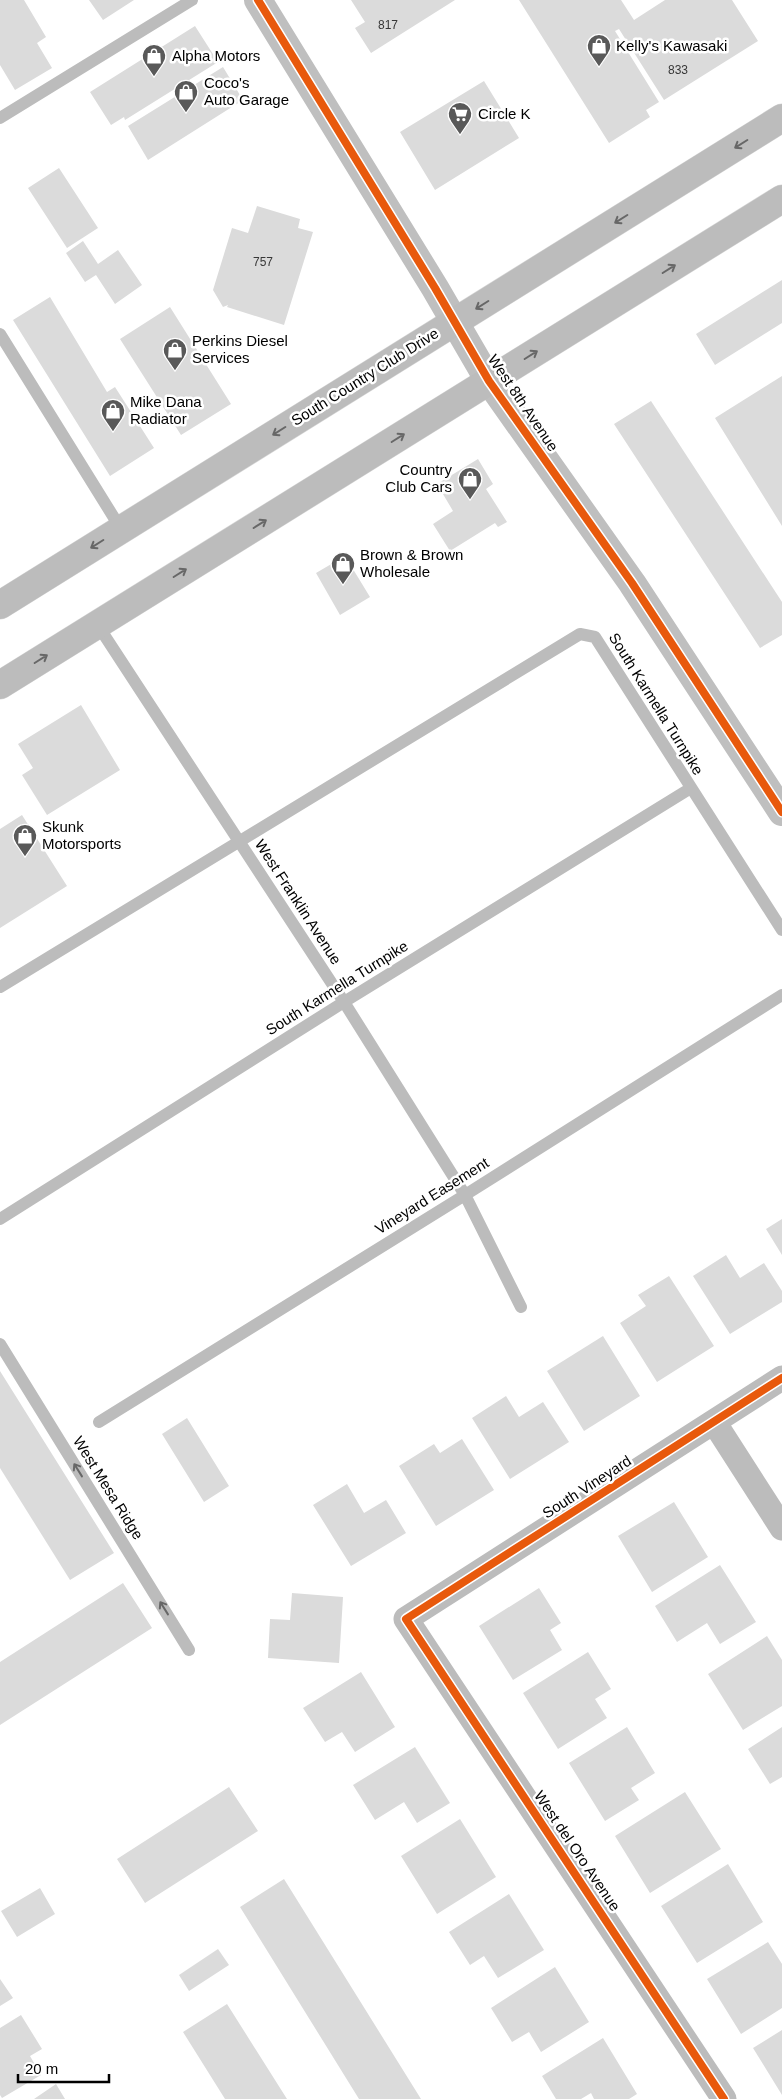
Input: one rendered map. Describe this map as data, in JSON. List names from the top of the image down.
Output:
{
  "streets": {
    "main road": ["South Country Club Drive"],
    "street": ["West 8th Avenue", "South Vineyard", "West del Oro Avenue"],
    "lane": [
      "South Karmella Turnpike",
      "West Franklin Avenue",
      "Vineyard Easement",
      "West Mesa Ridge"
    ]
  },
  "crossings": [
    ["South Country Club Drive", "West 8th Avenue"],
    ["South Karmella Turnpike", "West Franklin Avenue"],
    ["West Franklin Avenue", "Vineyard Easement"],
    ["South Vineyard", "West del Oro Avenue"]
  ],
  "one_way": ["West Mesa Ridge"],
  "places": {
    "shop": [
      "Kelly's Kawasaki",
      "Alpha Motors",
      "Coco's Auto Garage",
      "Perkins Diesel Services",
      "Mike Dana Radiator",
      "Country Club Cars",
      "Brown & Brown Wholesale",
      "Skunk Motorsports"
    ],
    "supermarket": ["Circle K"]
  },
  "house_numbers": ["817", "833", "757"],
  "scale_bar": "20 m"
}
